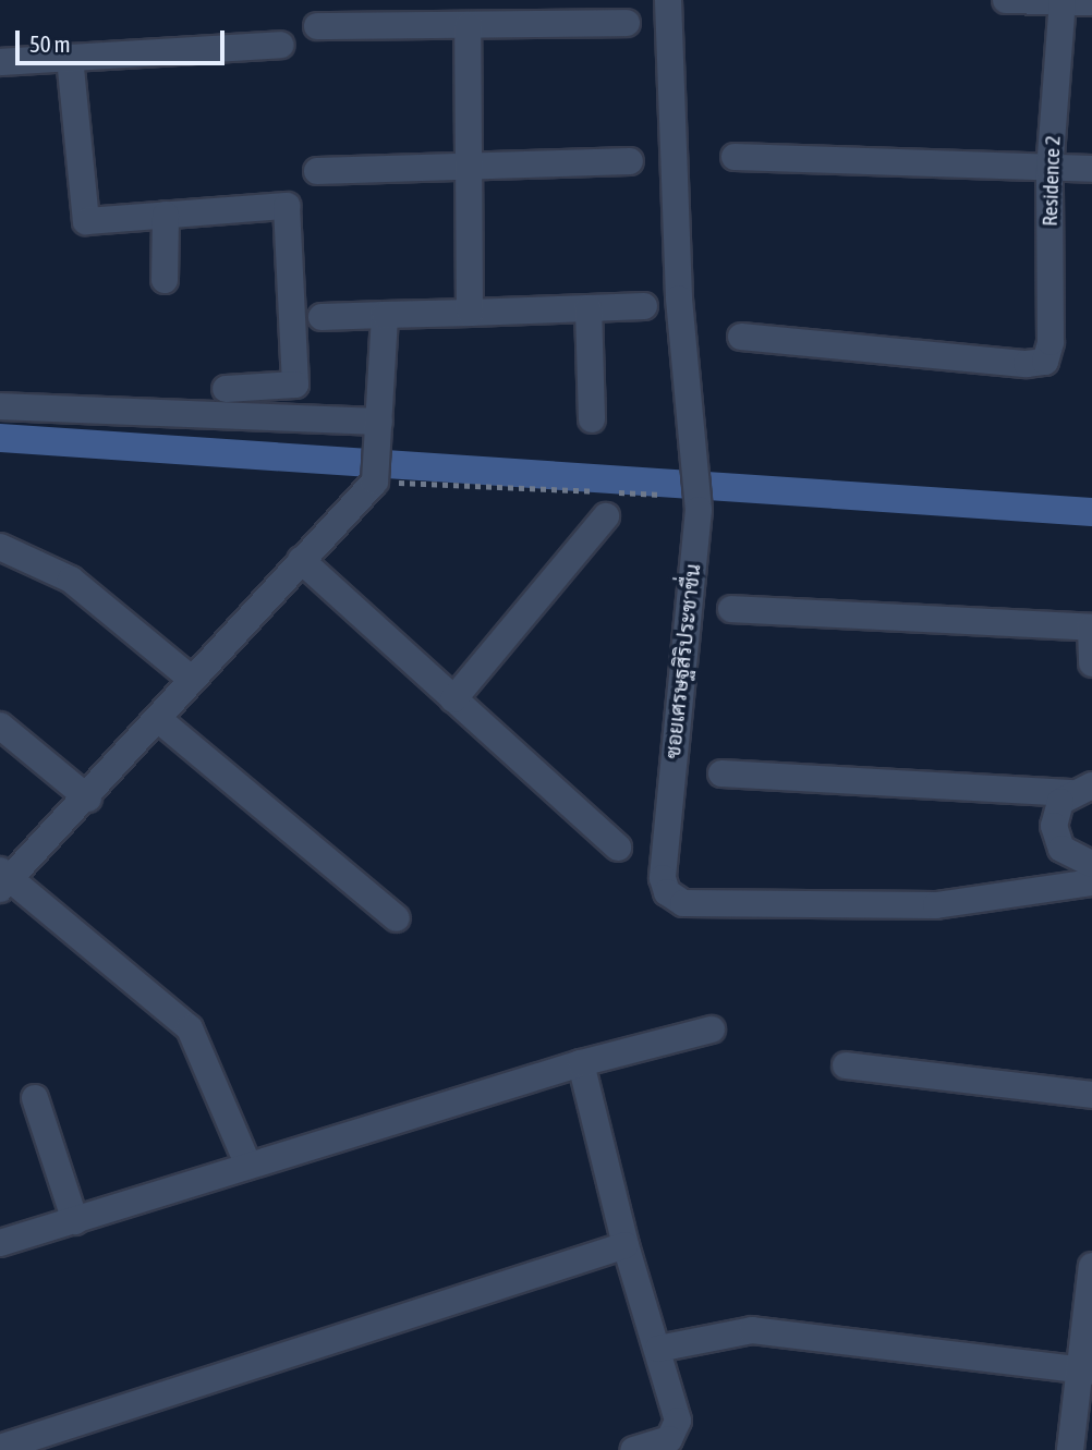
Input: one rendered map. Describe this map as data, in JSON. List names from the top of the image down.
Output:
{
  "streets": {
    "street": ["Residence 2", "ซอยเศรษฐสิริประชาชื่น"]
  },
  "scale_bar": "50 m"
}
